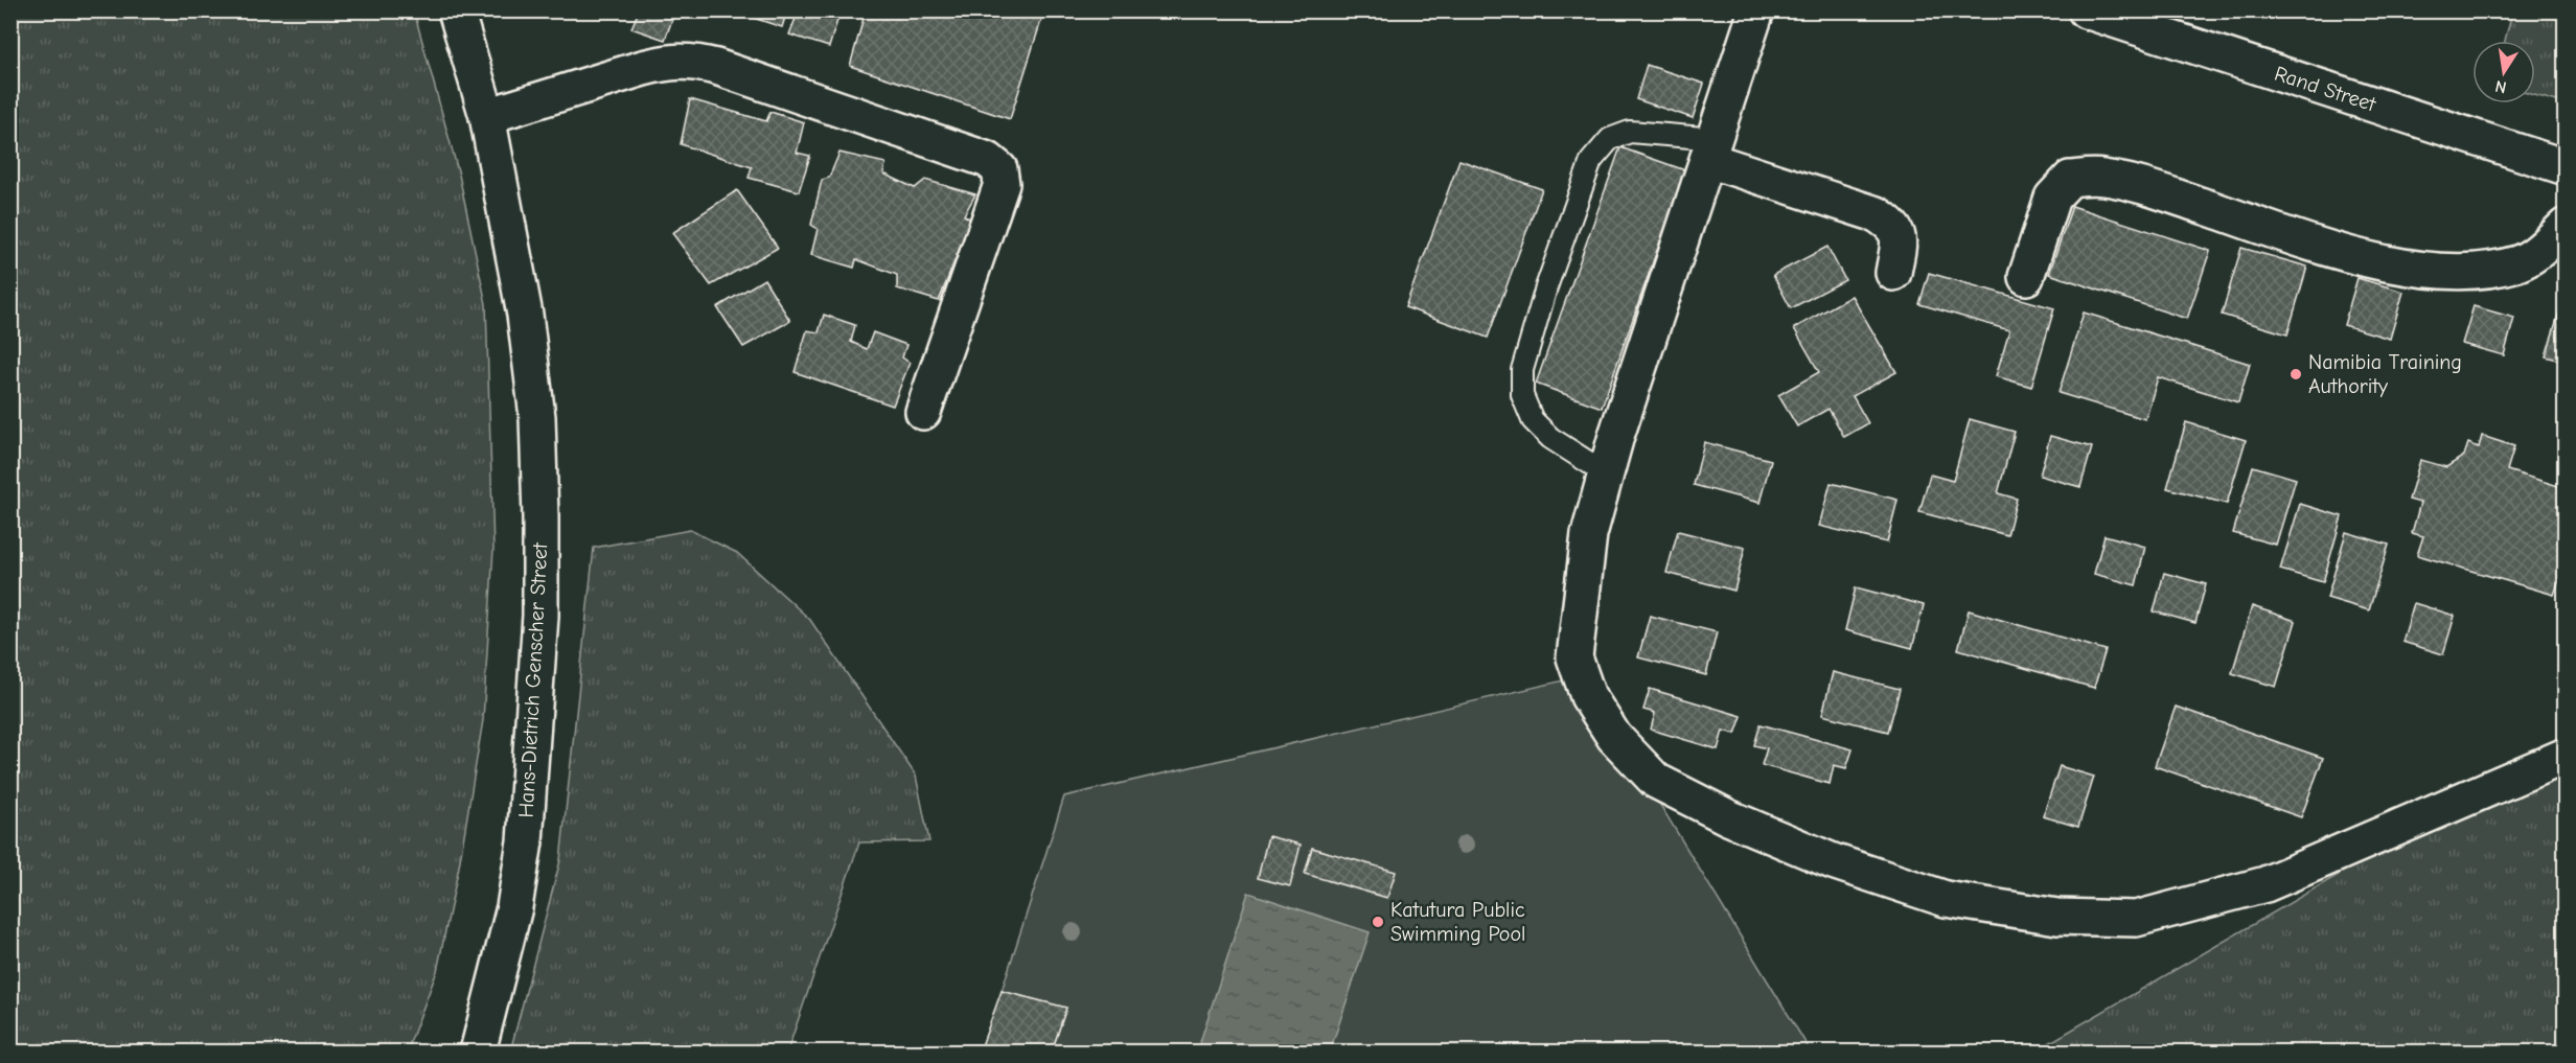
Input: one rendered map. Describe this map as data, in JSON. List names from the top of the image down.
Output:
{
  "streets": {
    "street": ["Rand Street", "Hans-Dietrich Genscher Street"]
  },
  "places": ["Namibia Training Authority", "Katutura Public Swimming Pool"],
  "north": "bottom"
}
